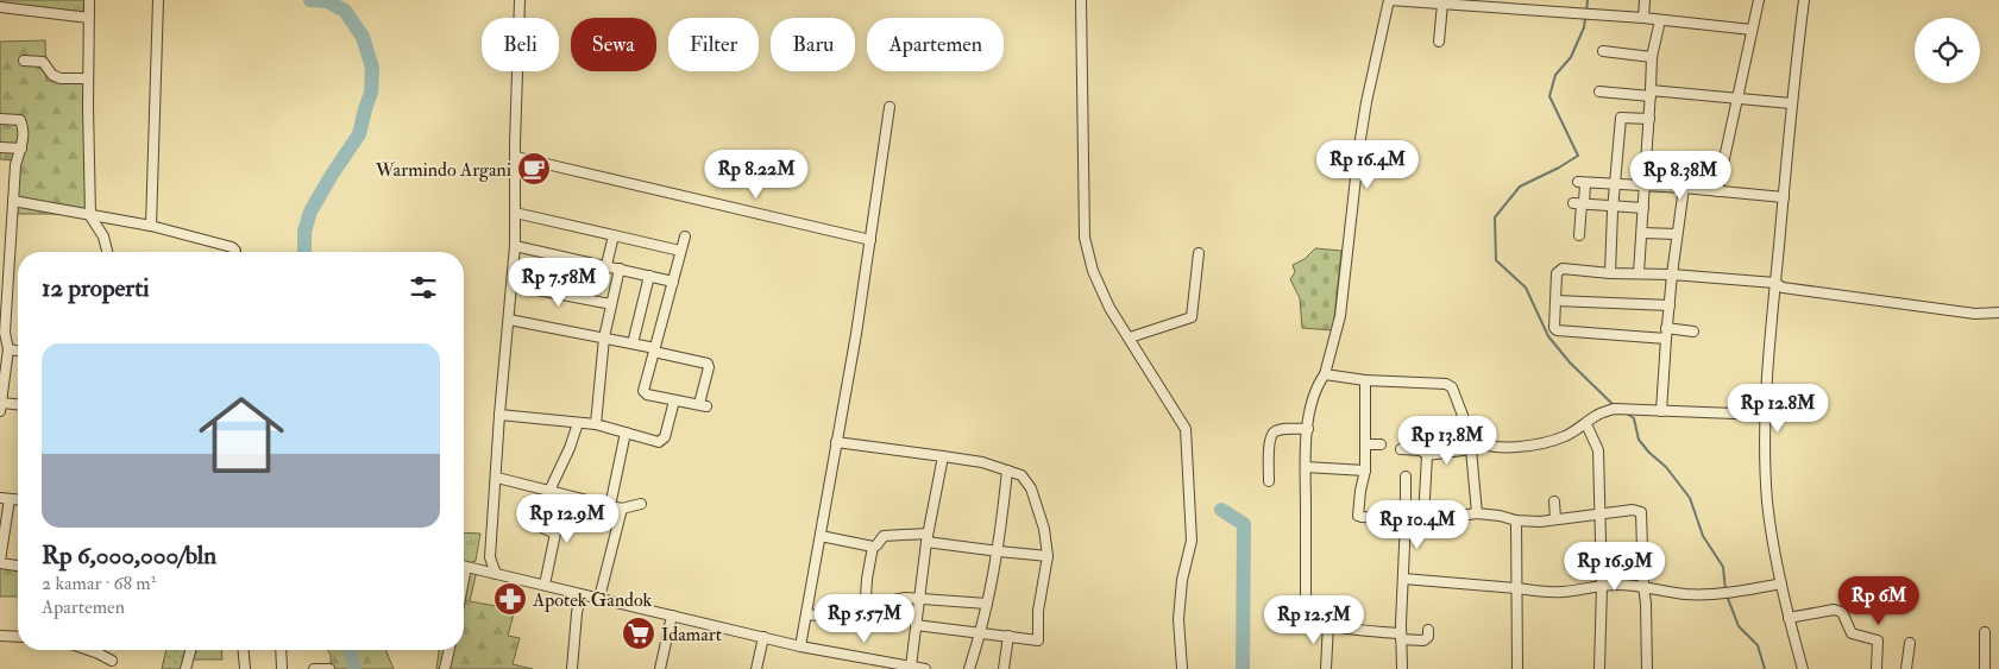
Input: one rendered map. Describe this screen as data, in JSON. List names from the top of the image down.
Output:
{
  "places": {
    "cafe": ["Warmindo Argani"],
    "pharmacy": ["Apotek Gandok"],
    "supermarket": ["Idamart"]
  },
  "page": {
    "chip": [
      "Beli",
      "Sewa",
      "Filter",
      "Baru",
      "Apartemen"
    ],
    "price": [
      "Rp 16.4M",
      "Rp 8.22M",
      "Rp 8.38M",
      "Rp 7.58M",
      "Rp 12.8M",
      "Rp 13.8M",
      "Rp 12.9M",
      "Rp 10.4M",
      "Rp 16.9M",
      "Rp 6M",
      "Rp 5.57M",
      "Rp 12.5M"
    ],
    "heading": "12 properti",
    "list": [
      {
        "name": "Rp 6,000,000/bln",
        "note": "2 kamar · 68 m² · Apartemen"
      }
    ]
  }
}
